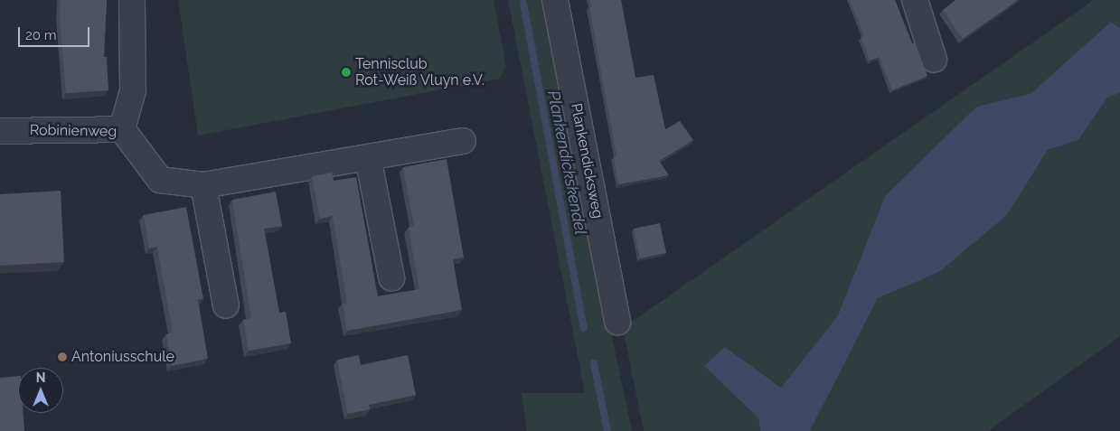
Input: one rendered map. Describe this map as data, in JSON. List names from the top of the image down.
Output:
{
  "streets": {
    "street": ["Robinienweg", "Plankendicksweg"]
  },
  "water": ["Plankendickskendel"],
  "places": ["Tennisclub Rot-Weiß Vluyn e.V.", "Antoniusschule"],
  "scale_bar": "20 m",
  "north": "top"
}
